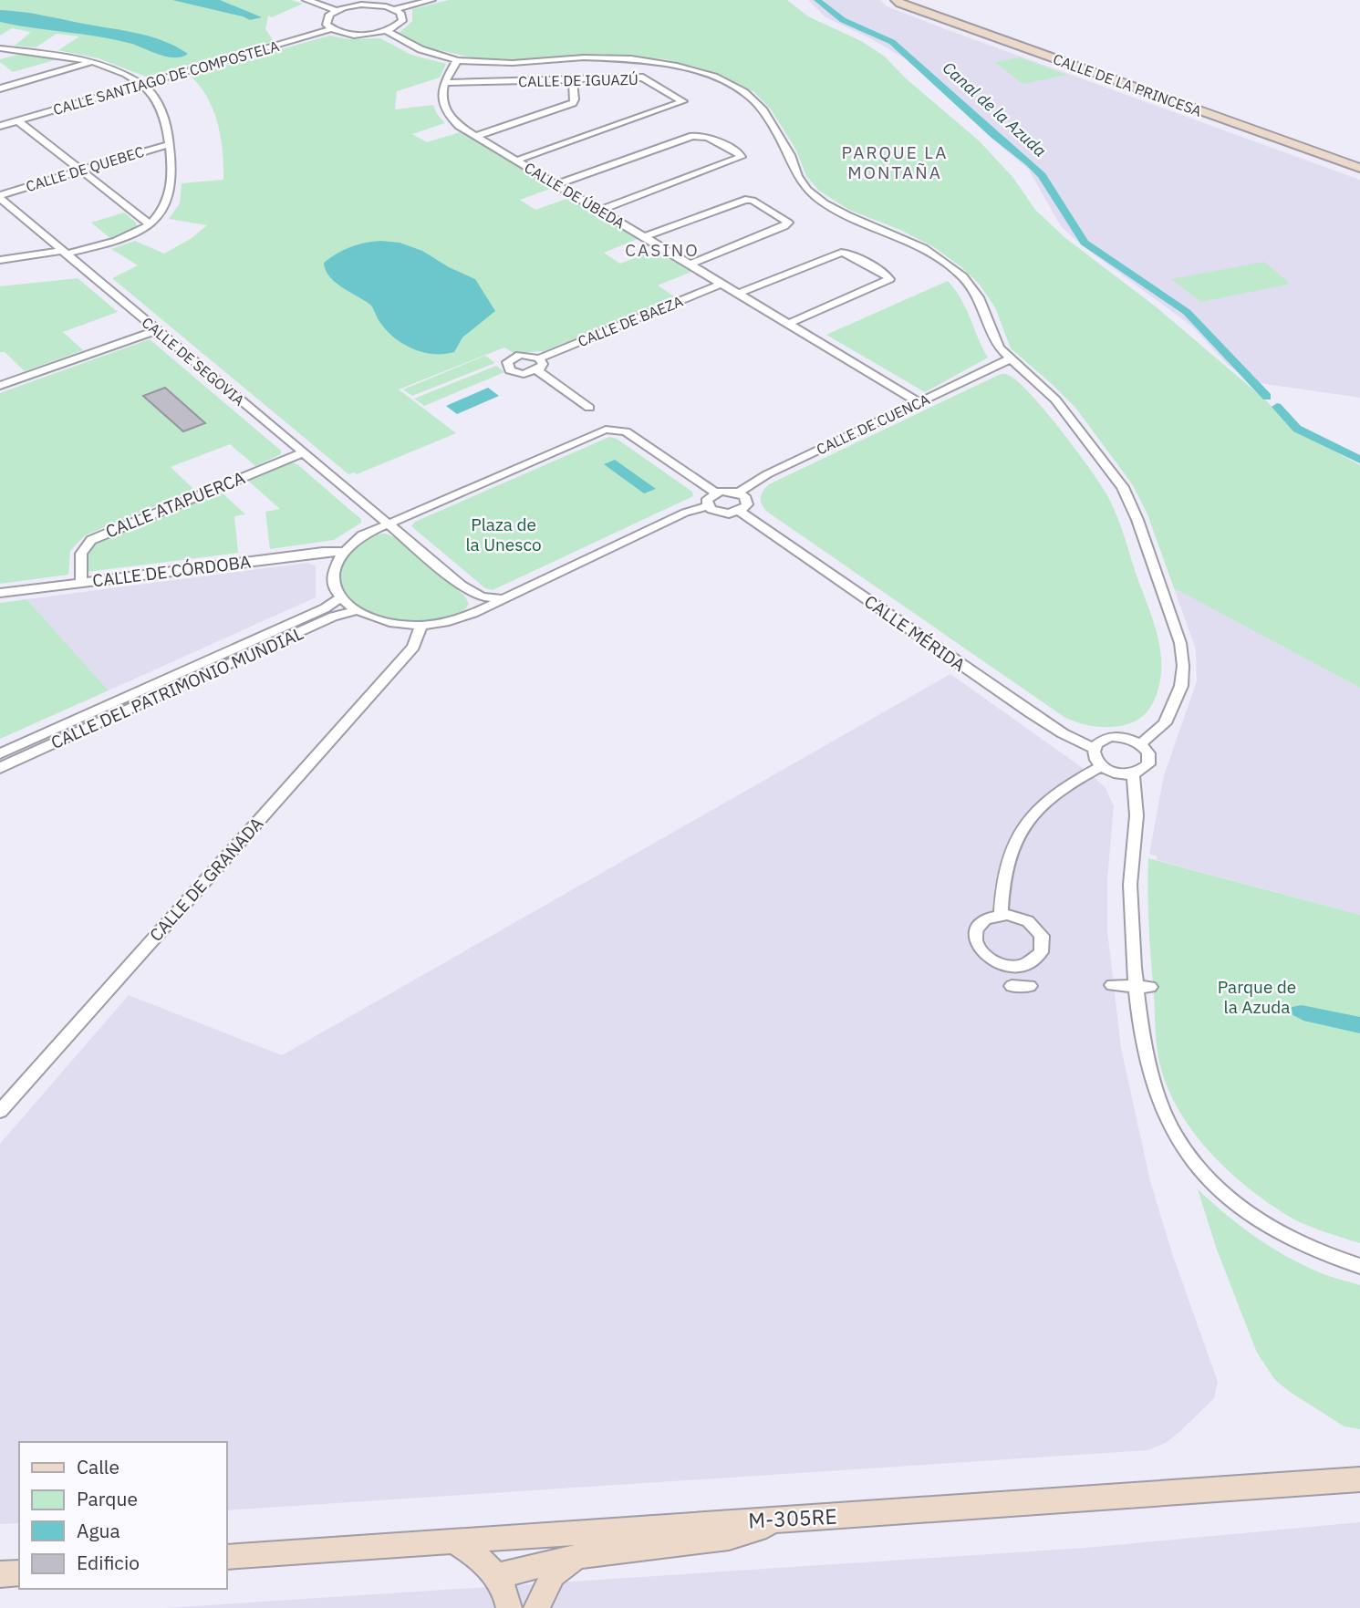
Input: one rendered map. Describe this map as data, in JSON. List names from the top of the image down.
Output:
{
  "streets": {
    "main road": ["CALLE DE LA PRINCESA", "M-305RE"],
    "street": [
      "CALLE SANTIAGO DE COMPOSTELA",
      "CALLE DE IGUAZÚ",
      "CALLE DE QUEBEC",
      "CALLE DE ÚBEDA",
      "CALLE DE BAEZA",
      "CALLE DE SEGOVIA",
      "CALLE DE CUENCA",
      "CALLE ATAPUERCA",
      "CALLE DE CÓRDOBA",
      "CALLE MÉRIDA",
      "CALLE DEL PATRIMONIO MUNDIAL",
      "CALLE DE GRANADA"
    ]
  },
  "crossings": [
    ["CALLE DE IGUAZÚ", "CALLE DE ÚBEDA"],
    ["CALLE DE QUEBEC", "CALLE DE SEGOVIA"],
    ["CALLE DE ÚBEDA", "CALLE DE BAEZA"],
    ["CALLE DE ÚBEDA", "CALLE DE CUENCA"],
    ["CALLE DE SEGOVIA", "CALLE ATAPUERCA"],
    ["CALLE ATAPUERCA", "CALLE DE CÓRDOBA"]
  ],
  "districts": ["PARQUE LA MONTAÑA", "CASINO"],
  "water": ["Canal de la Azuda"],
  "parks": ["Plaza de la Unesco", "Parque de la Azuda"],
  "legend": [
    "Calle",
    "Parque",
    "Agua",
    "Edificio"
  ]
}
